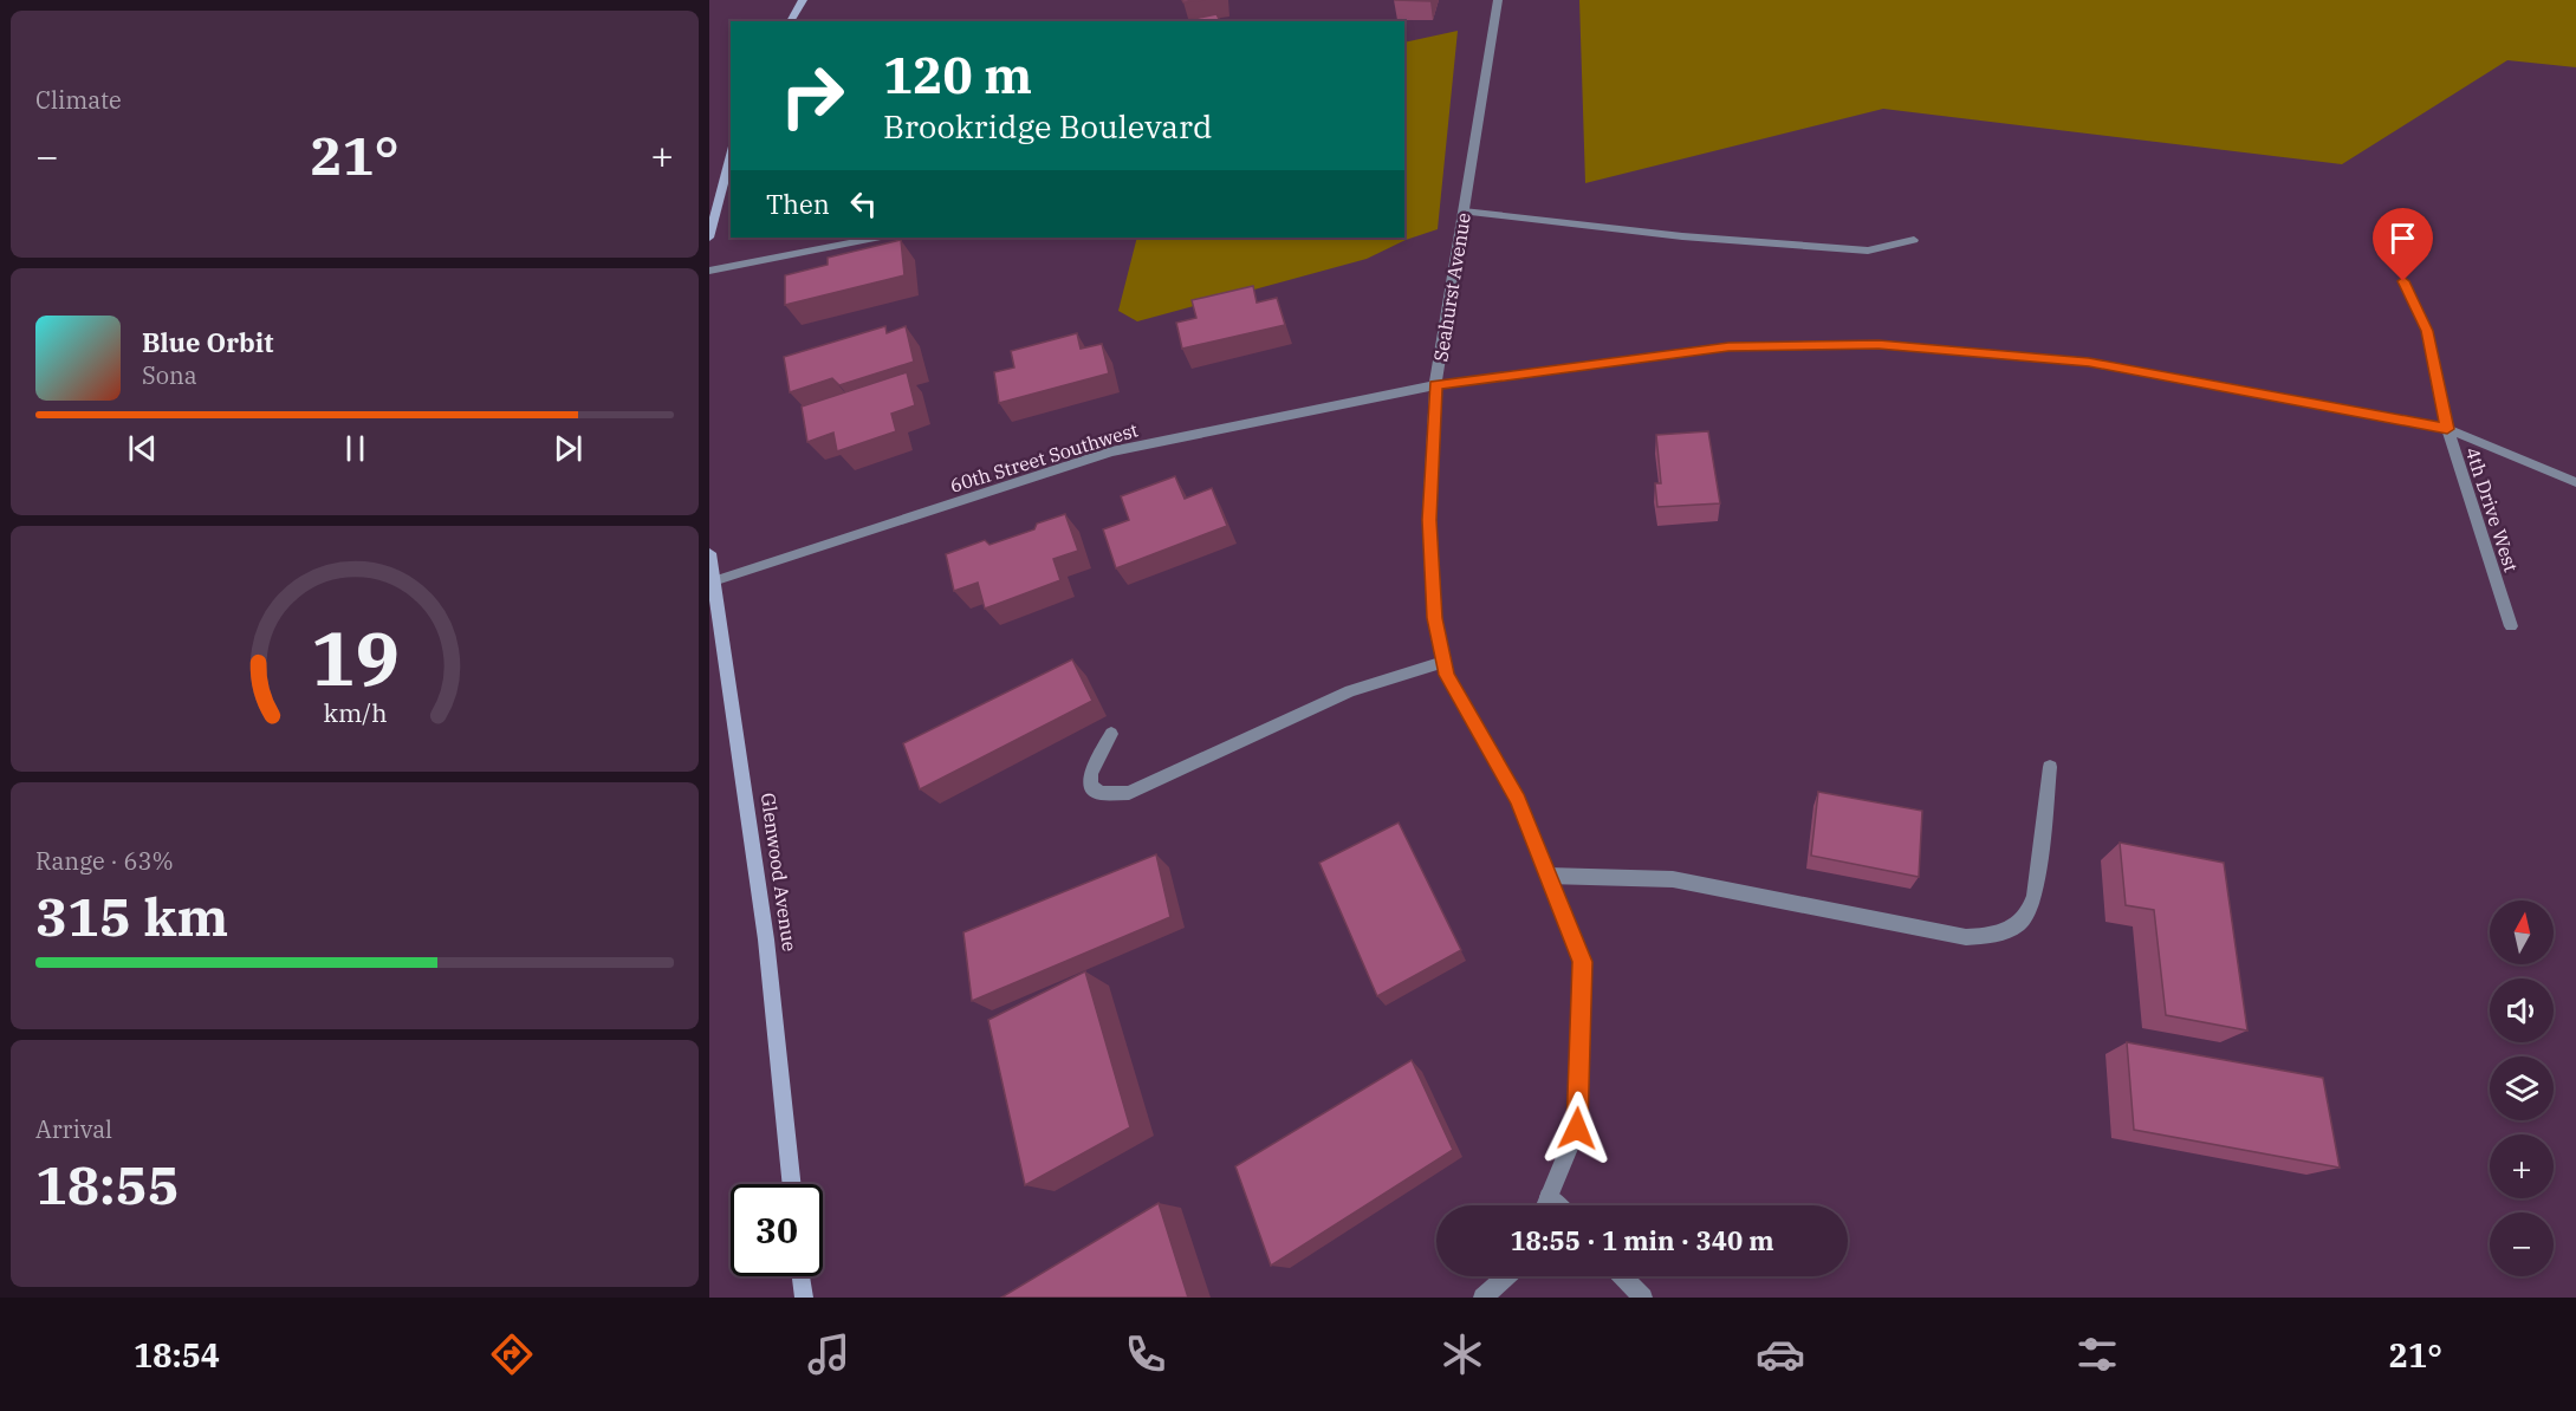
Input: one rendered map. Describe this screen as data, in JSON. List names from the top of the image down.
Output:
{
  "streets": {
    "street": [
      "Seahurst Avenue",
      "60th Street Southwest",
      "4th Drive West",
      "Glenwood Avenue"
    ]
  },
  "crossings": [
    ["Seahurst Avenue", "60th Street Southwest"],
    ["60th Street Southwest", "4th Drive West"],
    ["60th Street Southwest", "Glenwood Avenue"]
  ],
  "north": "top",
  "page": {
    "tile": [
      "Climate",
      ["Range · 63%", "315 km"],
      ["Arrival", "18:55"]
    ],
    "turn": ["120 m", "Brookridge Boulevard"],
    "heat": ["−", "21°", "+"],
    "then": "Then",
    "song": ["Blue Orbit", "Sona"],
    "map_buttons": ["+", "−"],
    "limit": "30",
    "trip": "18:55 · 1 min · 340 m",
    "tabs": ["18:54", "21°"],
    "gauge": ["19", "km/h"]
  }
}
